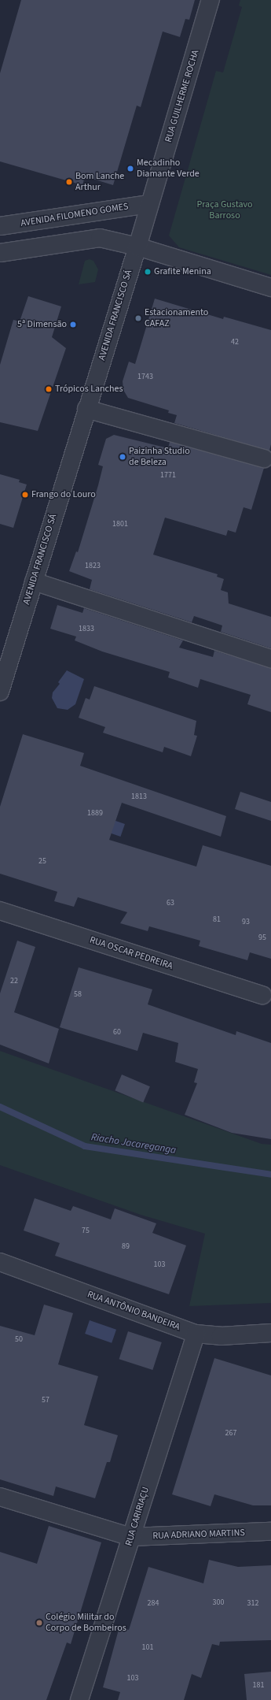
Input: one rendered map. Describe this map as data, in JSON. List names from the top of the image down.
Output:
{
  "streets": {
    "street": [
      "RUA GUILHERME ROCHA",
      "AVENIDA FILOMENO GOMES",
      "AVENIDA FRANCISCO SÁ",
      "RUA OSCAR PEDREIRA",
      "RUA ANTÔNIO BANDEIRA",
      "RUA CARIRIAÇU",
      "RUA ADRIANO MARTINS"
    ]
  },
  "crossings": [
    ["RUA GUILHERME ROCHA", "AVENIDA FILOMENO GOMES"],
    ["RUA GUILHERME ROCHA", "AVENIDA FRANCISCO SÁ"],
    ["RUA ANTÔNIO BANDEIRA", "RUA CARIRIAÇU"],
    ["RUA CARIRIAÇU", "RUA ADRIANO MARTINS"]
  ],
  "water": ["Riacho Jacareganga"],
  "parks": ["Praça Gustavo Barroso"],
  "places": [
    "Mecadinho Diamante Verde",
    "Bom Lanche Arthur",
    "Grafite Menina",
    "Estacionamento CAFAZ",
    "5ª Dimensão",
    "Trópicos Lanches",
    "Paizinha Studio de Beleza",
    "Frango do Louro",
    "Colégio Militar do Corpo de Bombeiros"
  ],
  "house_numbers": [
    "42",
    "1743",
    "1771",
    "1801",
    "1823",
    "1833",
    "1813",
    "1889",
    "25",
    "63",
    "81",
    "93",
    "95",
    "22",
    "58",
    "60",
    "75",
    "89",
    "103",
    "50",
    "57",
    "267",
    "300",
    "284",
    "312",
    "101",
    "103",
    "181"
  ]
}
